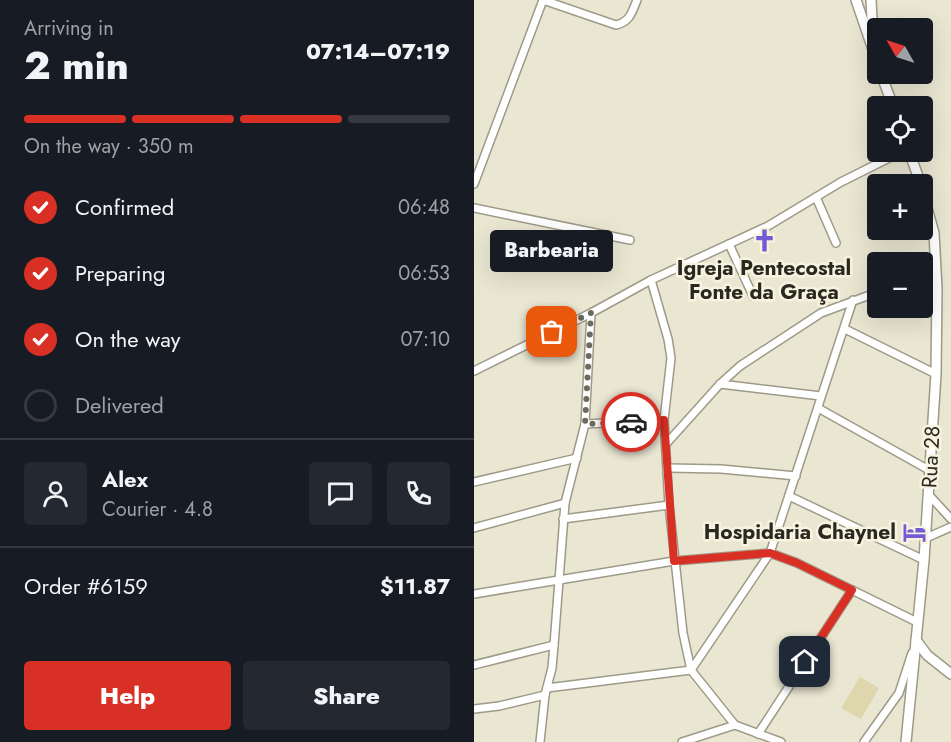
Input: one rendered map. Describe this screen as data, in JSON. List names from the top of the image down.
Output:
{
  "streets": {
    "street": ["Rua 28"]
  },
  "places": {
    "church": ["Igreja Pentecostal Fonte da Graça"],
    "other": ["Barbearia"],
    "hotel": ["Hospidaria Chaynel"]
  },
  "north": "top left",
  "page": {
    "heading": ["2 min", "Arriving in", "07:14–07:19"],
    "panel": [
      "Alex",
      "Courier · 4.8",
      "Order #6159",
      "$11.87"
    ],
    "map_buttons": ["+", "−"],
    "bar": "On the way · 350 m",
    "list": [
      ["Confirmed", "06:48"],
      ["Preparing", "06:53"],
      ["On the way", "07:10"],
      "Delivered"
    ],
    "bubble": "Barbearia",
    "buttons": ["Help", "Share"]
  }
}
